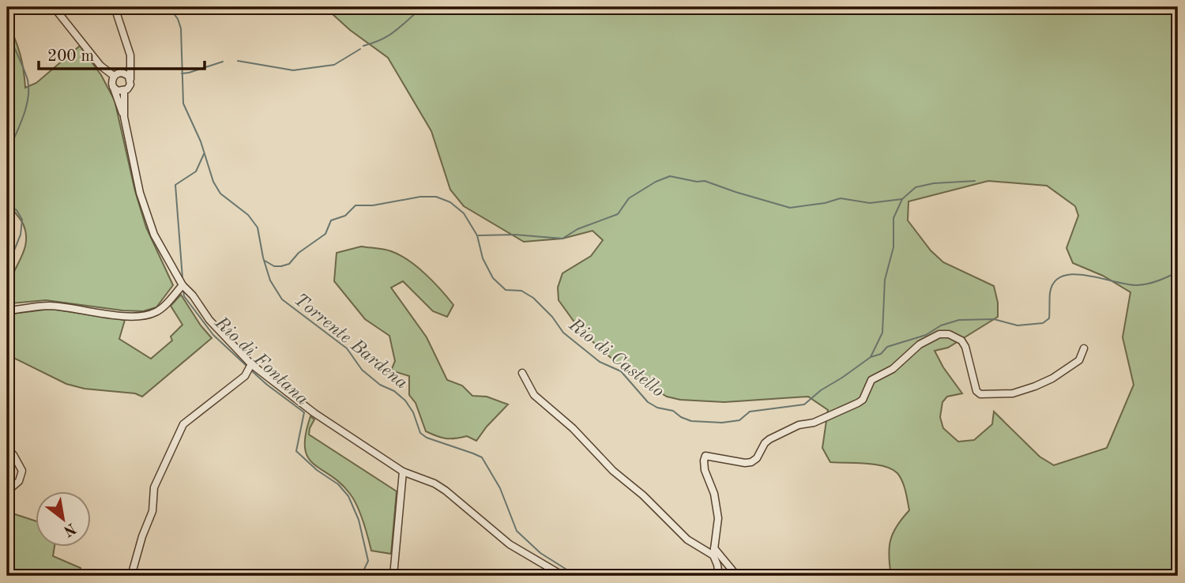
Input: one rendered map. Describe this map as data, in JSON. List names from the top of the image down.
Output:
{
  "water": ["Torrente Bardena", "Rio di Castello", "Rio di Fontana"],
  "scale_bar": "200 m",
  "north": "bottom right"
}
